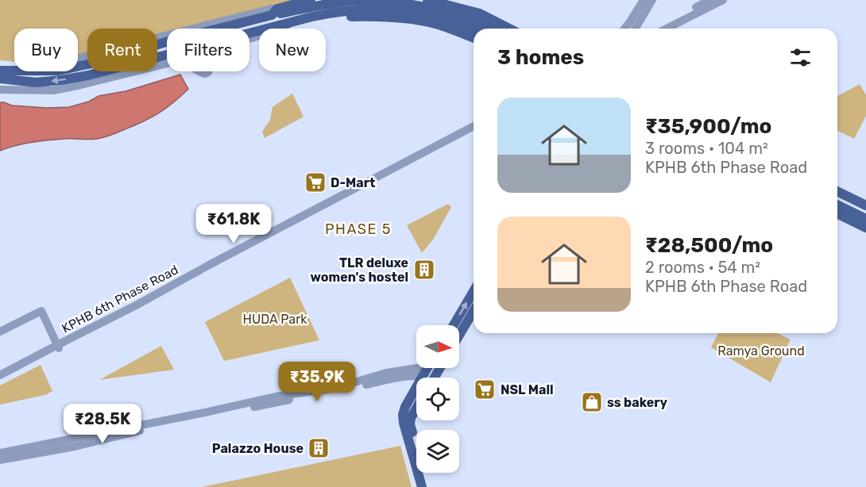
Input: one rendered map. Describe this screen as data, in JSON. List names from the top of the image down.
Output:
{
  "streets": {
    "street": ["KPHB 6th Phase Road"]
  },
  "districts": ["PHASE 5"],
  "parks": ["HUDA Park", "Ramya Ground"],
  "places": {
    "supermarket": ["D-Mart", "NSL Mall"],
    "building": ["TLR deluxe women's hostel", "Palazzo House"],
    "shop": ["ss bakery"]
  },
  "north": "right",
  "page": {
    "chip": [
      "Buy",
      "Rent",
      "Filters",
      "New"
    ],
    "heading": "3 homes",
    "list": [
      {
        "name": "₹35,900/mo",
        "note": "3 rooms · 104 m² · KPHB 6th Phase Road"
      },
      {
        "name": "₹28,500/mo",
        "note": "2 rooms · 54 m² · KPHB 6th Phase Road"
      }
    ],
    "price": ["₹61.8K", "₹35.9K", "₹28.5K"]
  }
}
